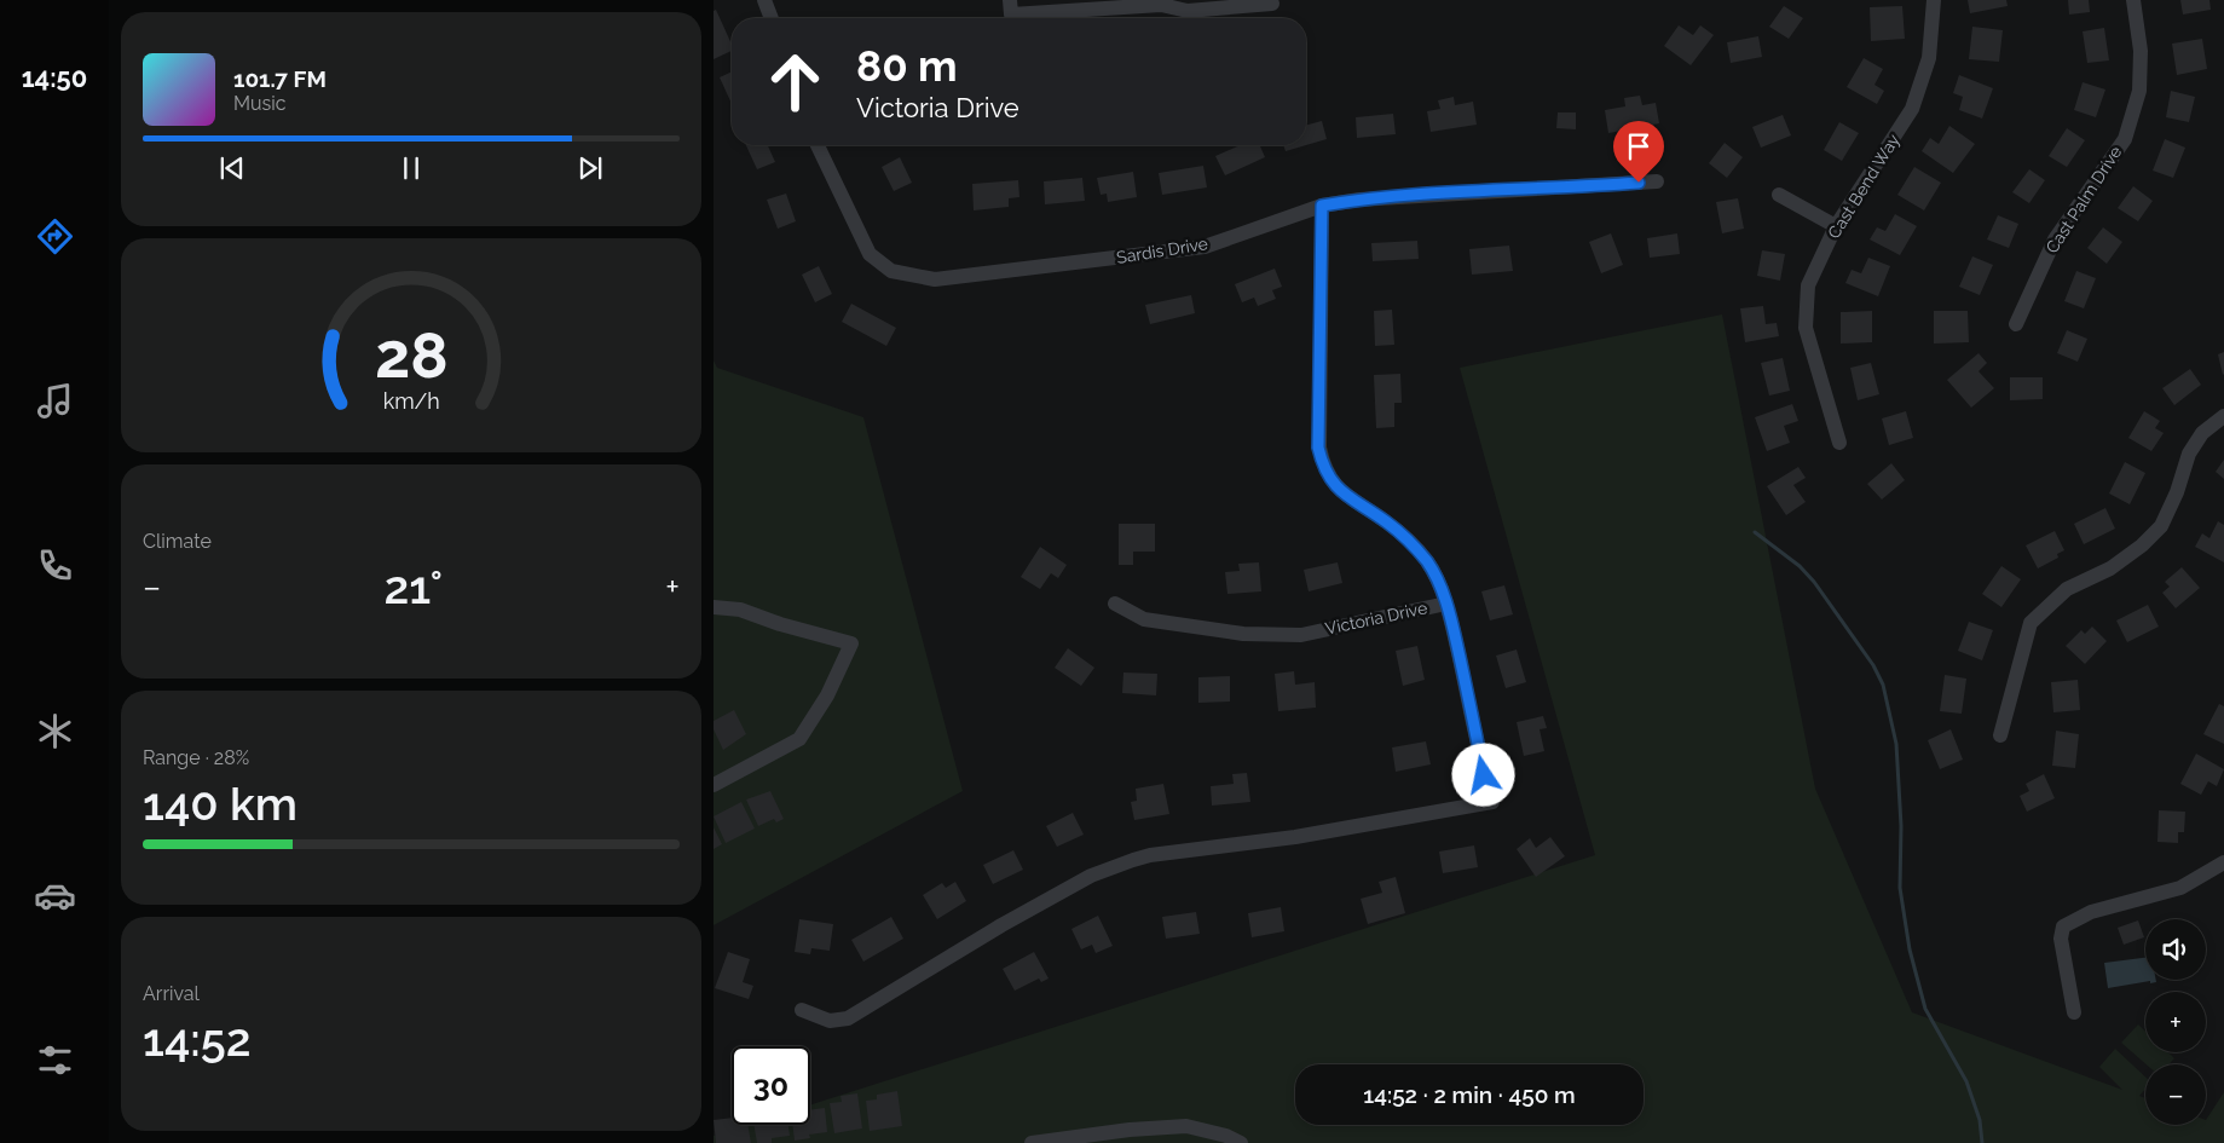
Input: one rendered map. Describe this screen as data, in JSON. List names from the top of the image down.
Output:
{
  "streets": {
    "street": [
      "Cast Bend Way",
      "Cast Palm Drive",
      "Sardis Drive",
      "Victoria Drive"
    ]
  },
  "crossings": [
    ["Sardis Drive", "Victoria Drive"]
  ],
  "page": {
    "tabs": "14:50",
    "turn": ["80 m", "Victoria Drive"],
    "song": ["101.7 FM", "Music"],
    "tile": [
      "Climate",
      ["Range · 28%", "140 km"],
      ["Arrival", "14:52"]
    ],
    "heat": ["−", "21°", "+"],
    "map_buttons": ["+", "−"],
    "limit": "30",
    "trip": "14:52 · 2 min · 450 m",
    "gauge": ["28", "km/h"]
  }
}
